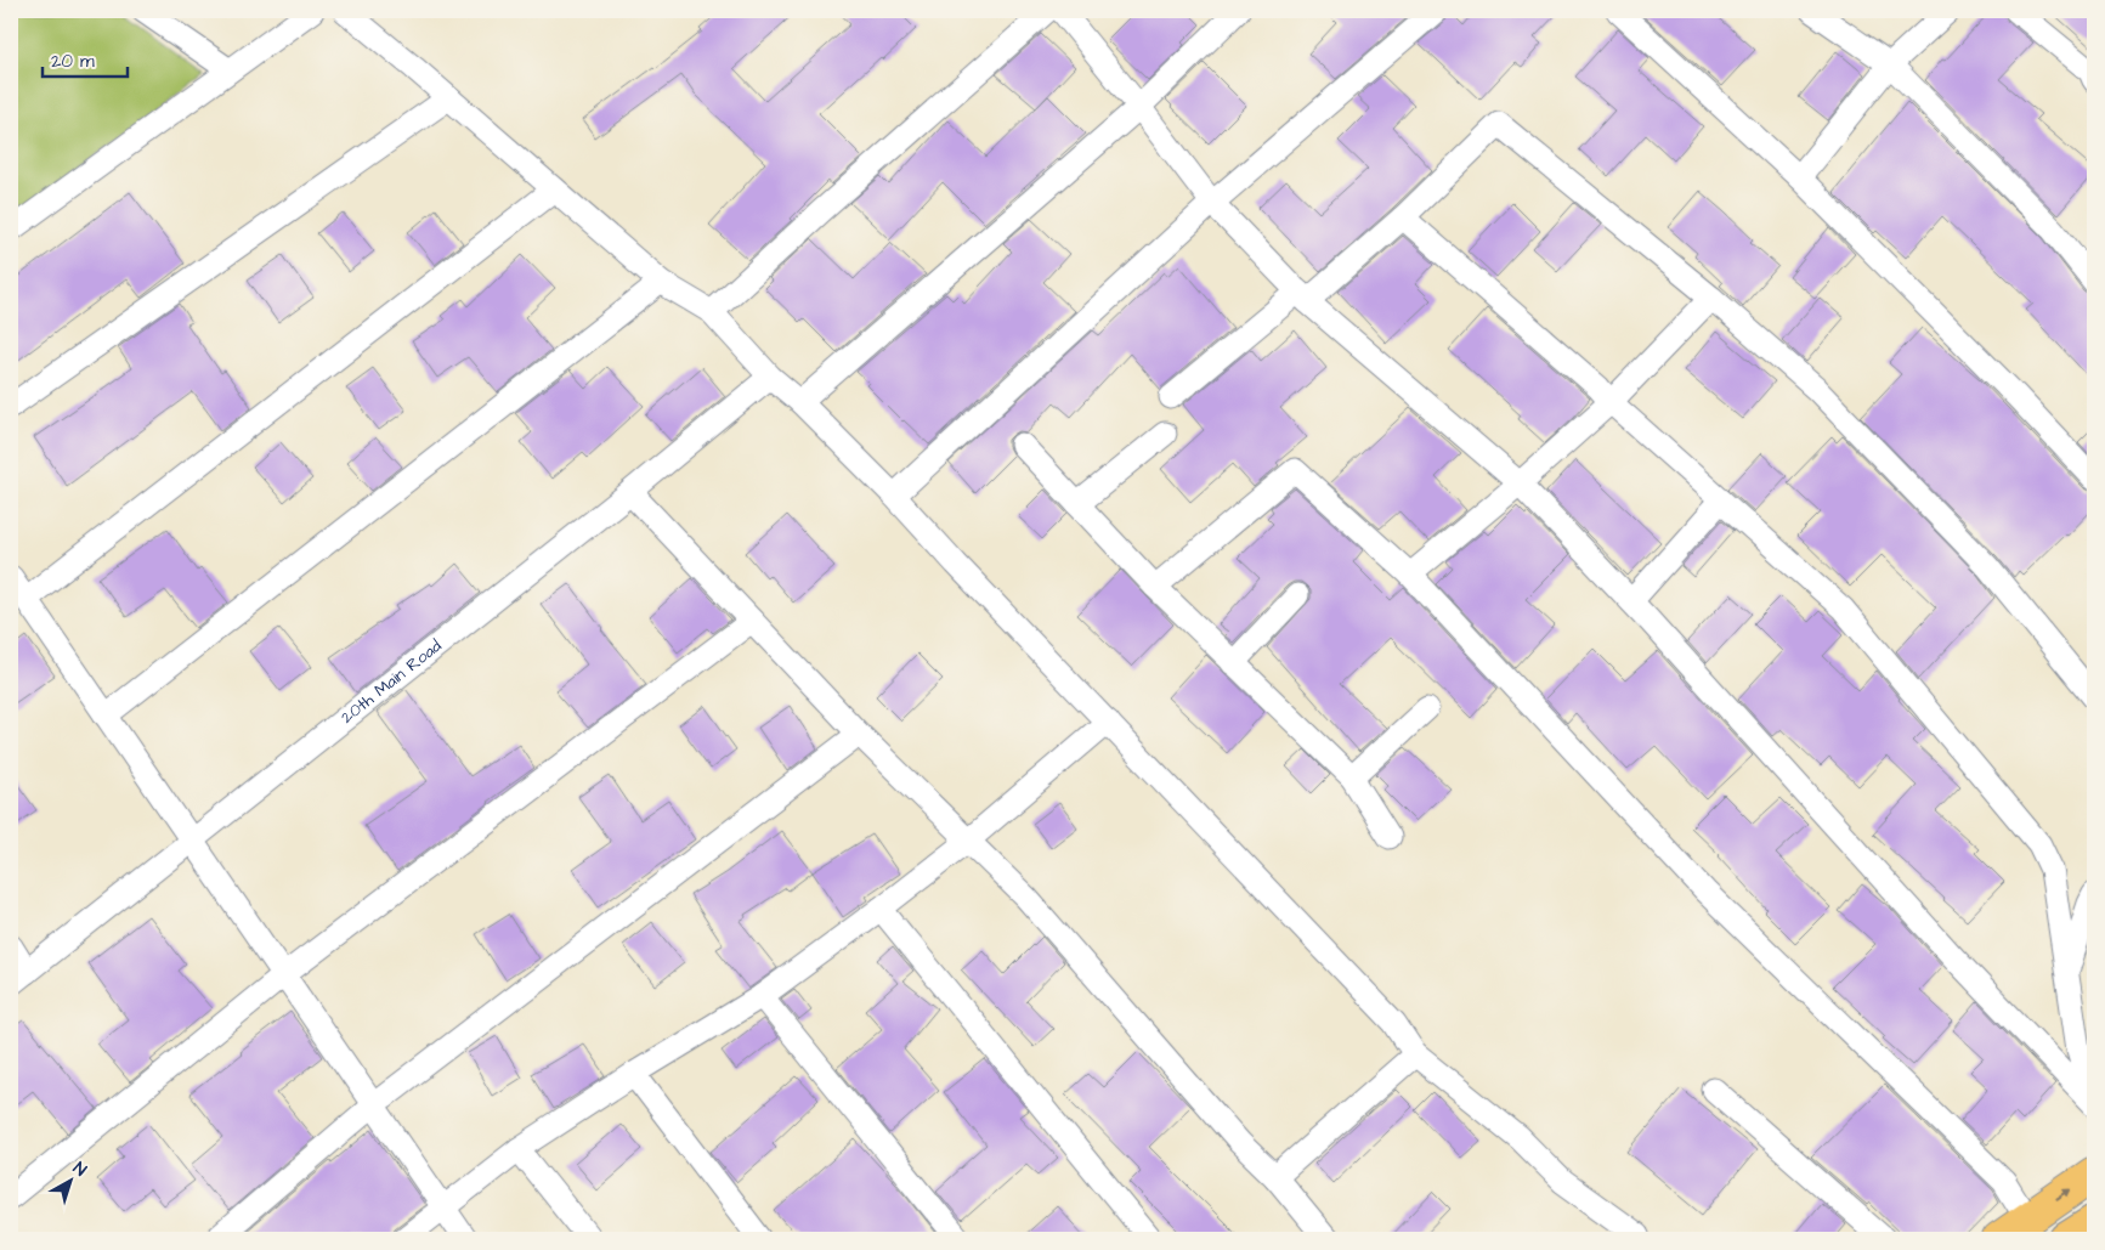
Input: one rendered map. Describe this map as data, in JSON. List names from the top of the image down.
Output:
{
  "streets": {
    "street": ["20th Main Road"]
  },
  "scale_bar": "20 m",
  "north": "top right"
}
